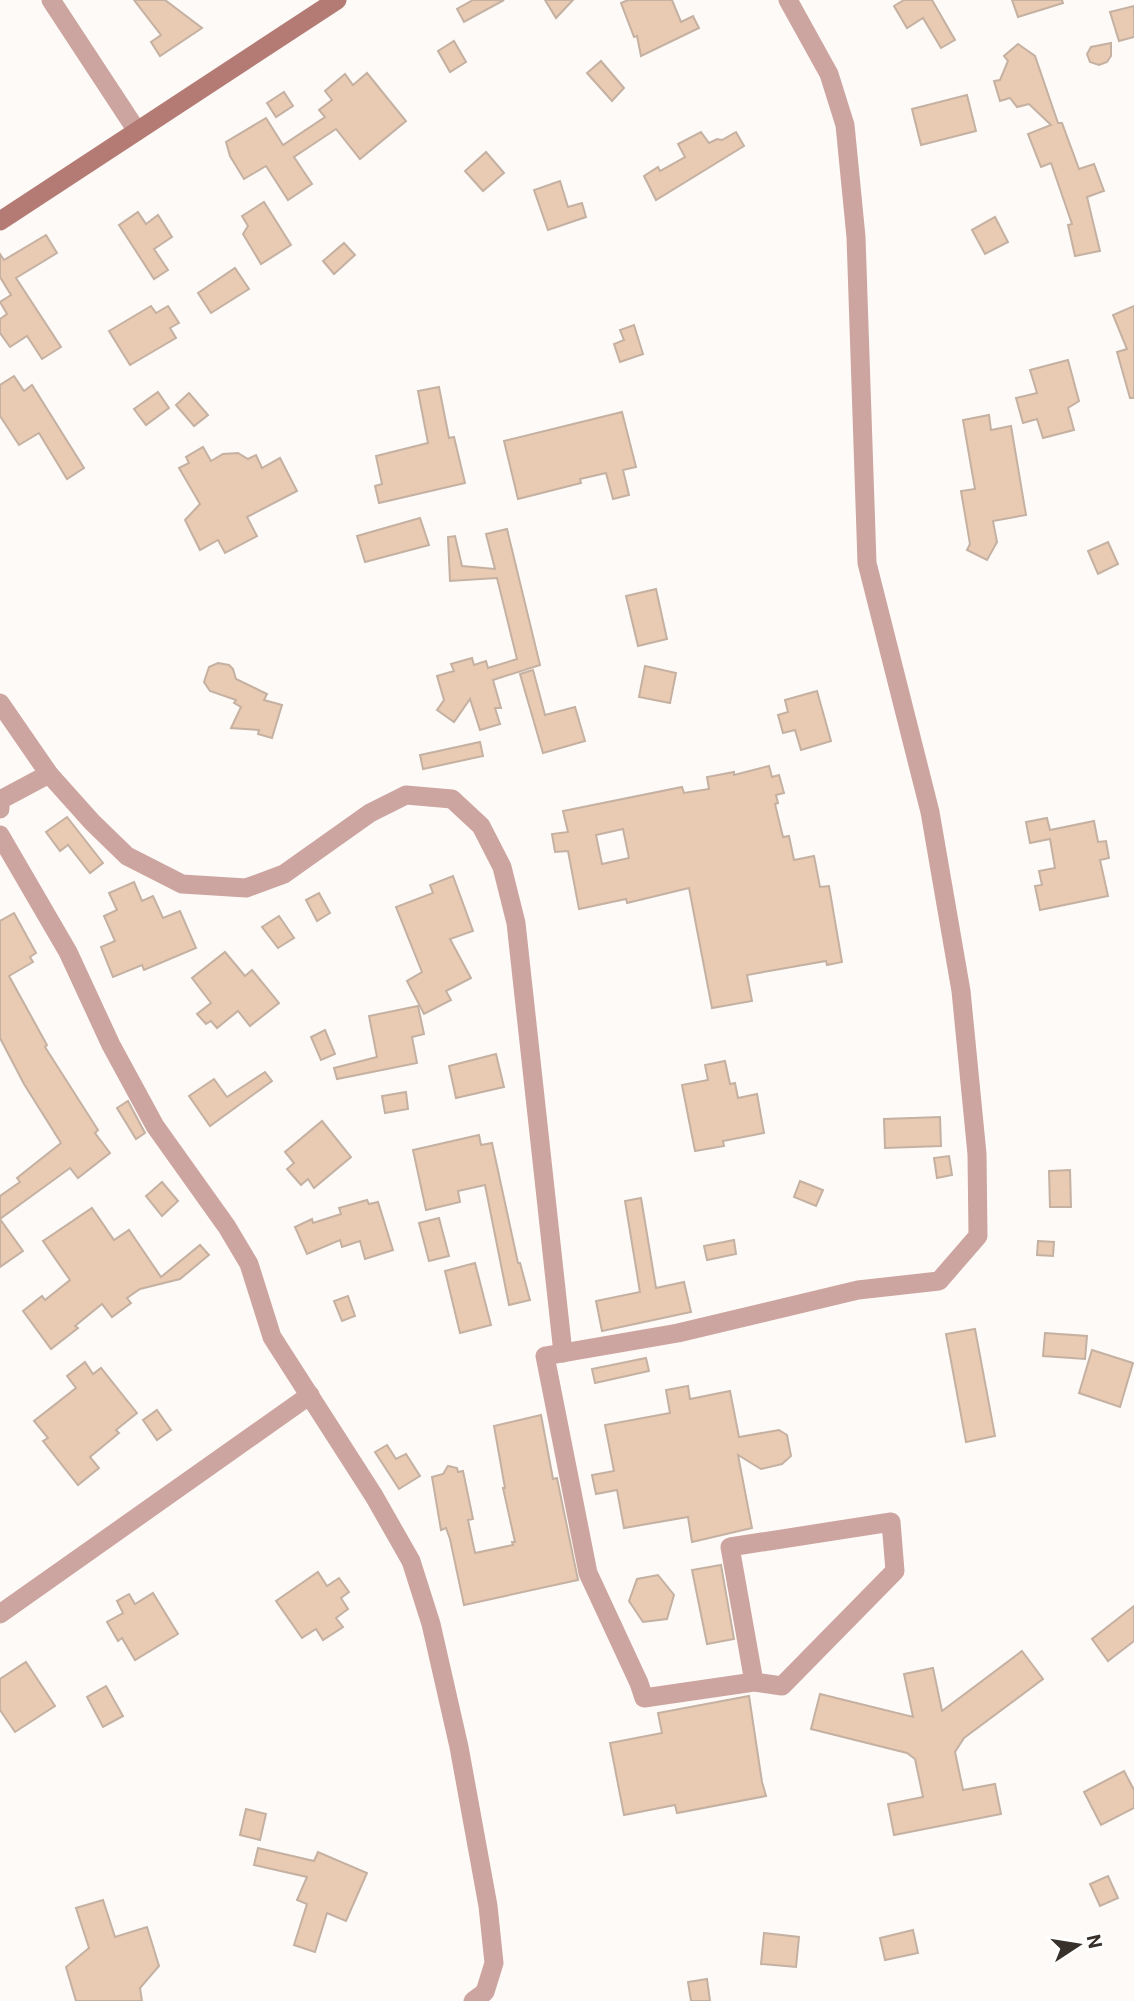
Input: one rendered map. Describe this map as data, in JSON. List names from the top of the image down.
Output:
{
  "north": "right"
}
